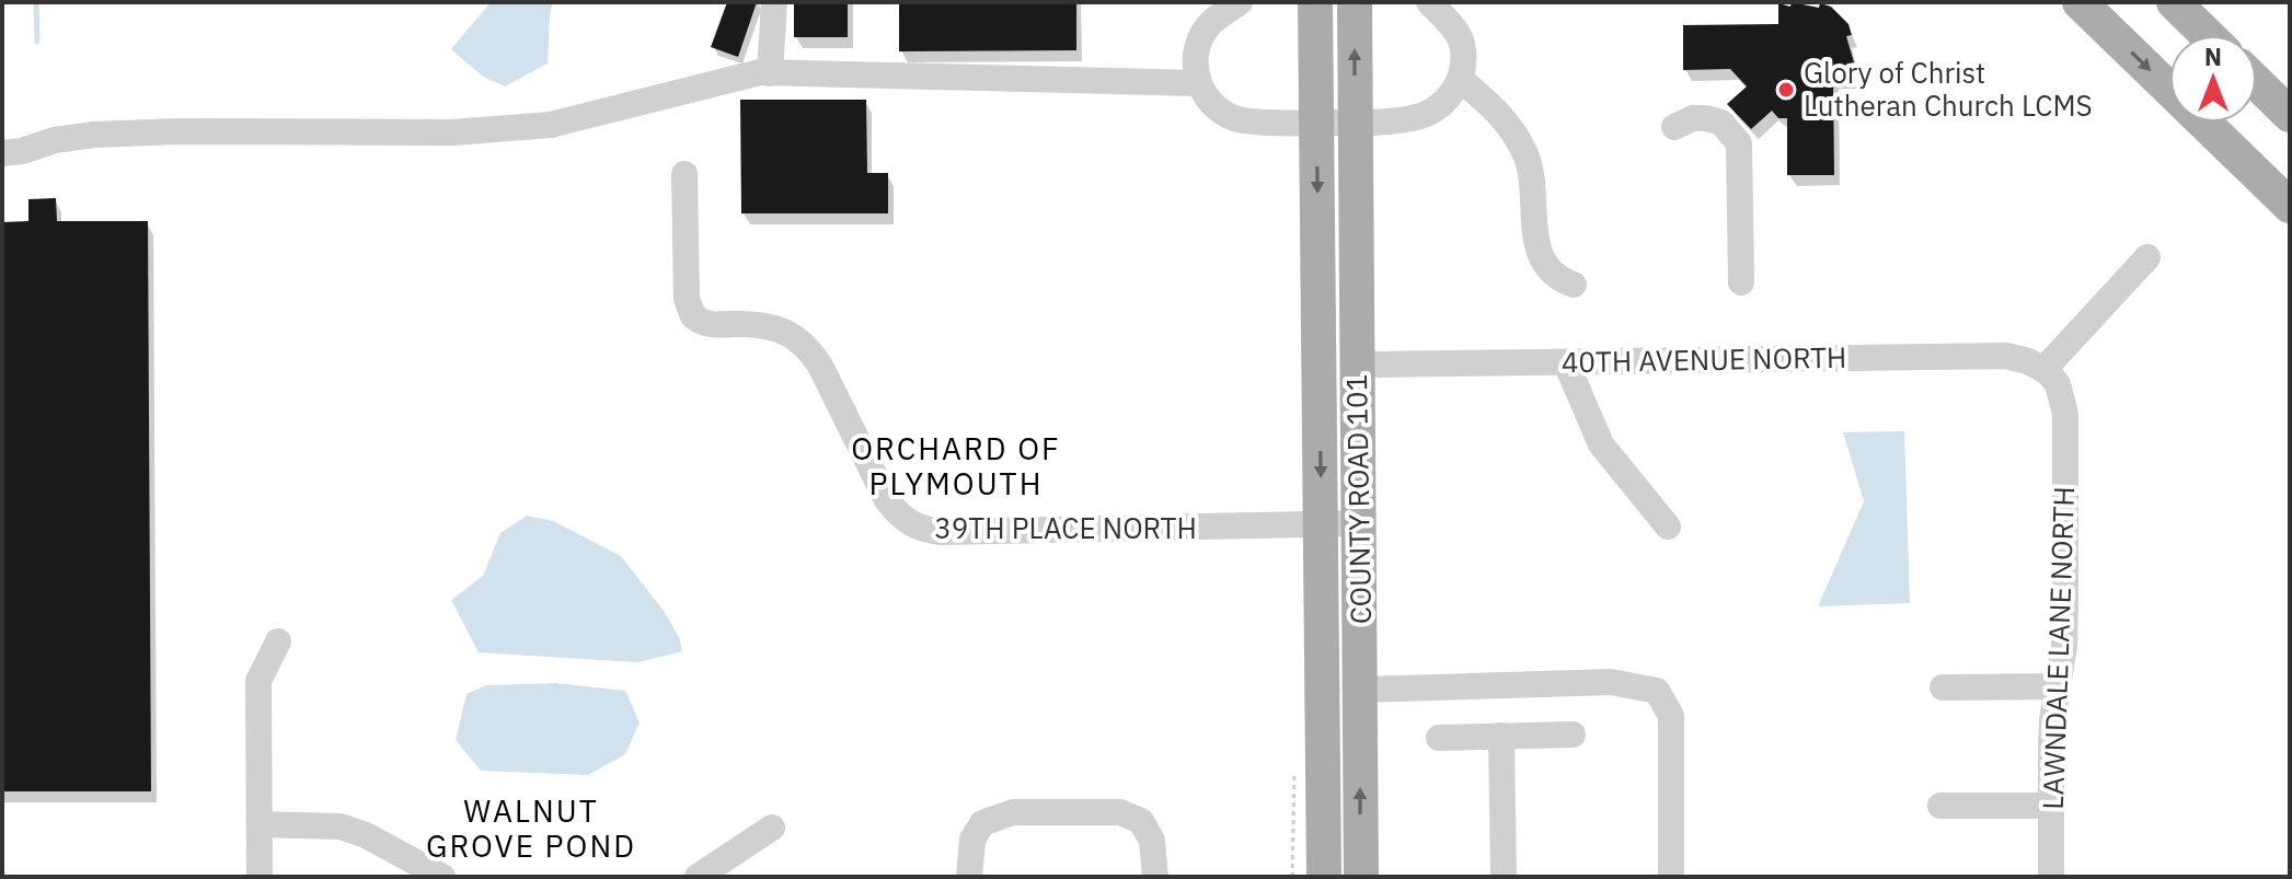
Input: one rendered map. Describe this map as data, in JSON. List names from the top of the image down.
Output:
{
  "streets": {
    "main road": ["COUNTY ROAD 101"],
    "street": ["40TH AVENUE NORTH", "39TH PLACE NORTH", "LAWNDALE LANE NORTH"]
  },
  "crossings": [
    ["40TH AVENUE NORTH", "COUNTY ROAD 101"],
    ["40TH AVENUE NORTH", "LAWNDALE LANE NORTH"],
    ["COUNTY ROAD 101", "39TH PLACE NORTH"]
  ],
  "districts": ["ORCHARD OF PLYMOUTH", "WALNUT GROVE POND"],
  "places": ["Glory of Christ Lutheran Church LCMS"],
  "north": "top"
}
